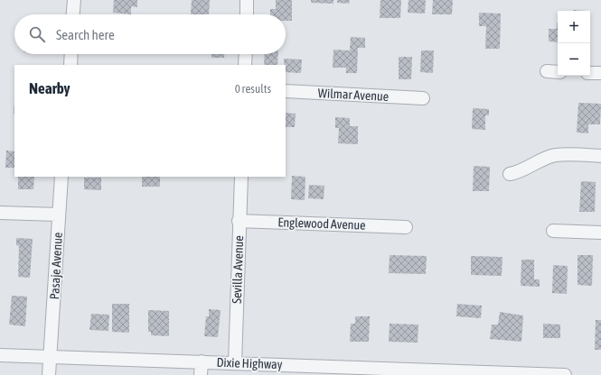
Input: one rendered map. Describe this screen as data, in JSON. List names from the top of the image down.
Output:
{
  "streets": {
    "street": [
      "Wilmar Avenue",
      "Englewood Avenue",
      "Pasaje Avenue",
      "Sevilla Avenue",
      "Dixie Highway"
    ]
  },
  "crossings": [
    ["Englewood Avenue", "Sevilla Avenue"],
    ["Pasaje Avenue", "Dixie Highway"],
    ["Sevilla Avenue", "Dixie Highway"]
  ],
  "page": {
    "map_buttons": ["+", "−"],
    "search": "Search here",
    "heading": ["Nearby", "0 results"]
  }
}
